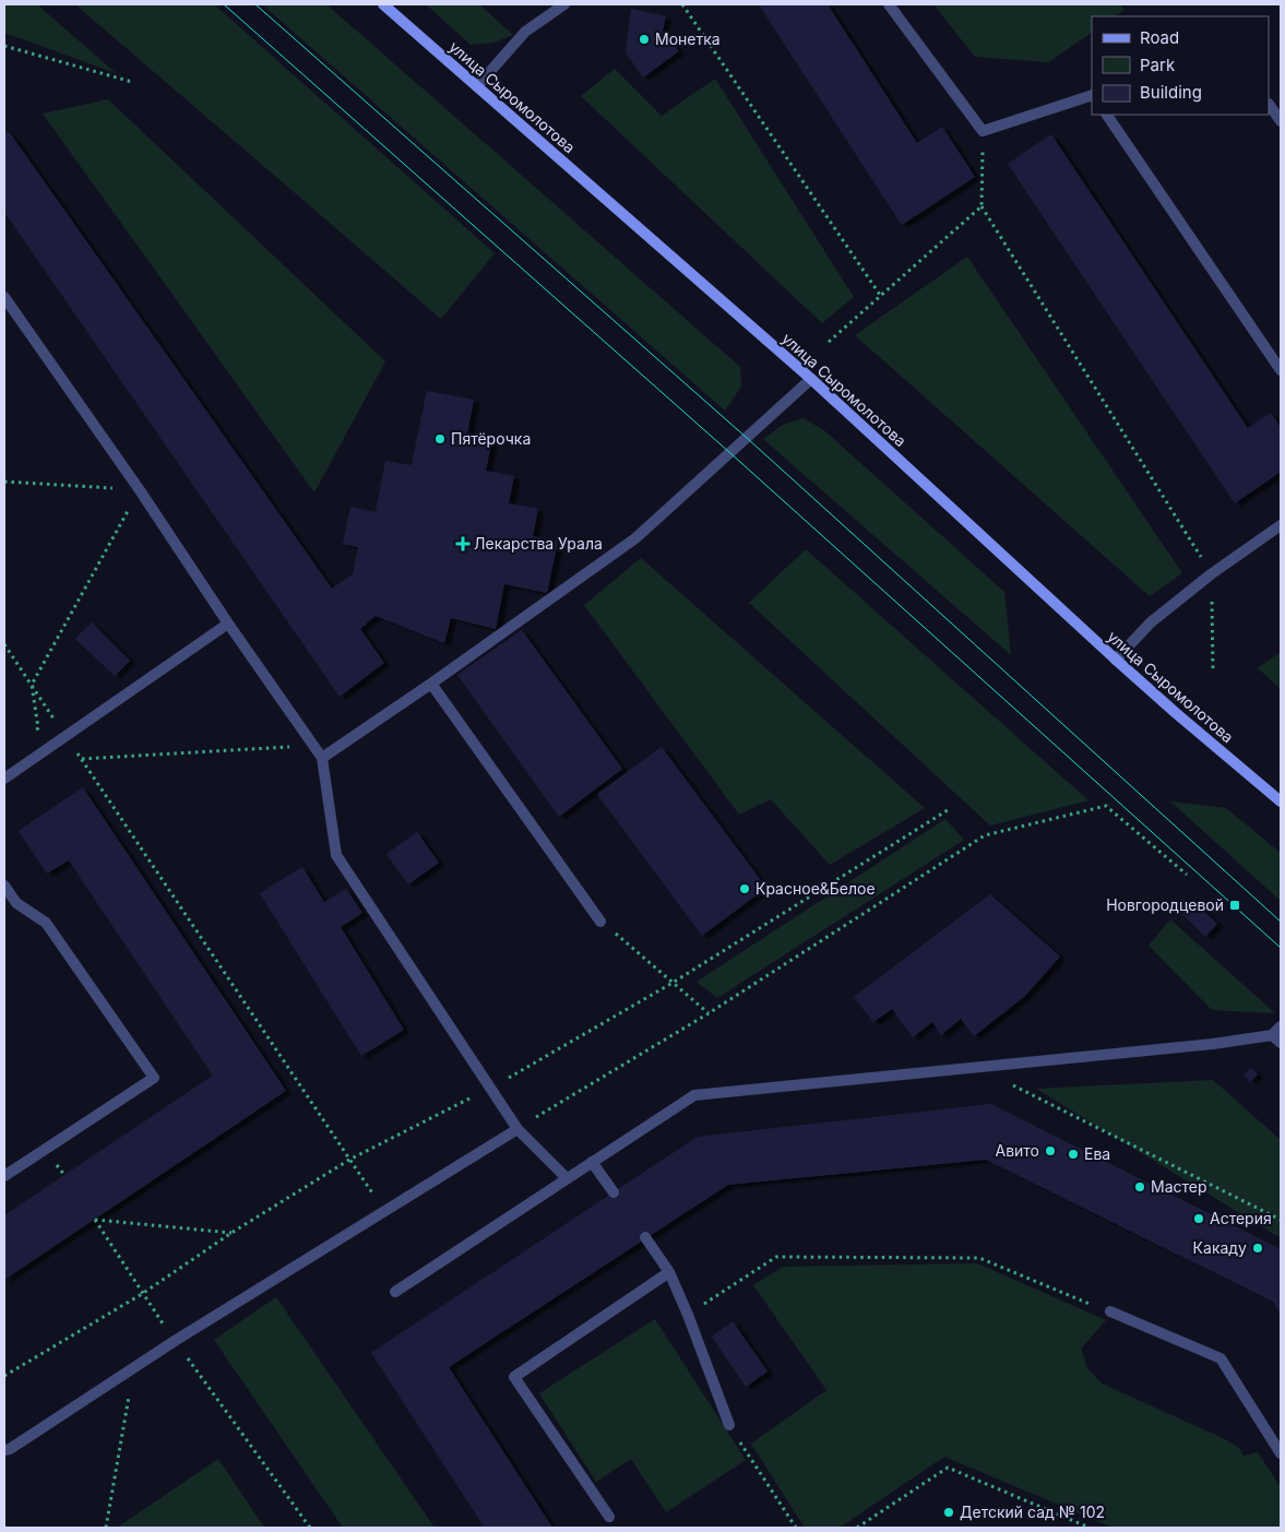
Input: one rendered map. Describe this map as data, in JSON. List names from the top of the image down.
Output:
{
  "streets": {
    "street": ["улица Сыромолотова"]
  },
  "places": {
    "other": [
      "Монетка",
      "Пятёрочка",
      "Красное&Белое",
      "Авито",
      "Ева",
      "Мастер",
      "Астерия",
      "Какаду",
      "Детский сад № 102"
    ],
    "health": ["Лекарства Урала"],
    "transit": ["Новгородцевой"]
  },
  "legend": ["Road", "Park", "Building"]
}
